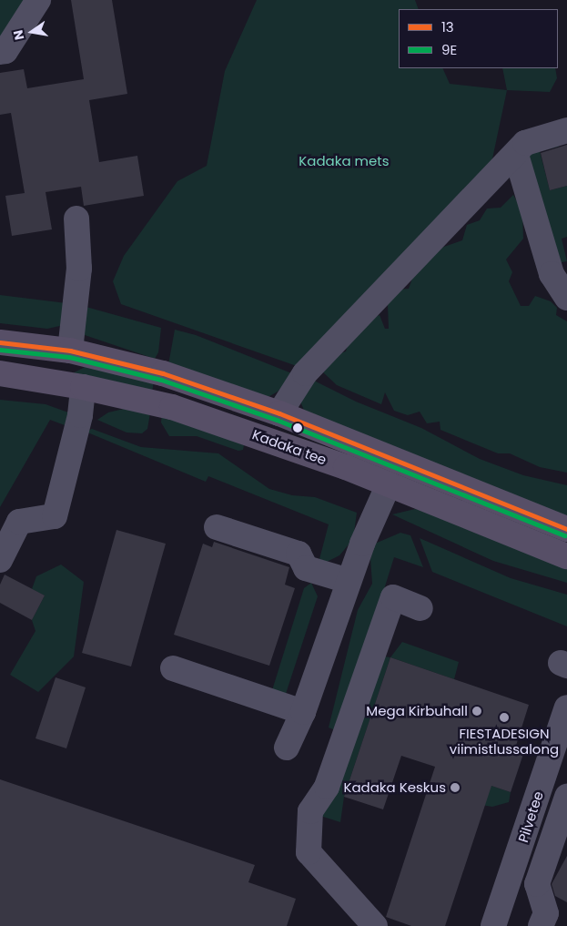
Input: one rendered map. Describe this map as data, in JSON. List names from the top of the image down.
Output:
{
  "streets": {
    "main road": ["Kadaka tee"],
    "street": ["Pilvetee"]
  },
  "parks": ["Kadaka mets"],
  "places": ["Mega Kirbuhall", "FIESTADESIGN viimistlussalong", "Kadaka Keskus"],
  "lines": ["transit line 13", "transit line 9E"],
  "legend": ["13", "9E"],
  "north": "left"
}
